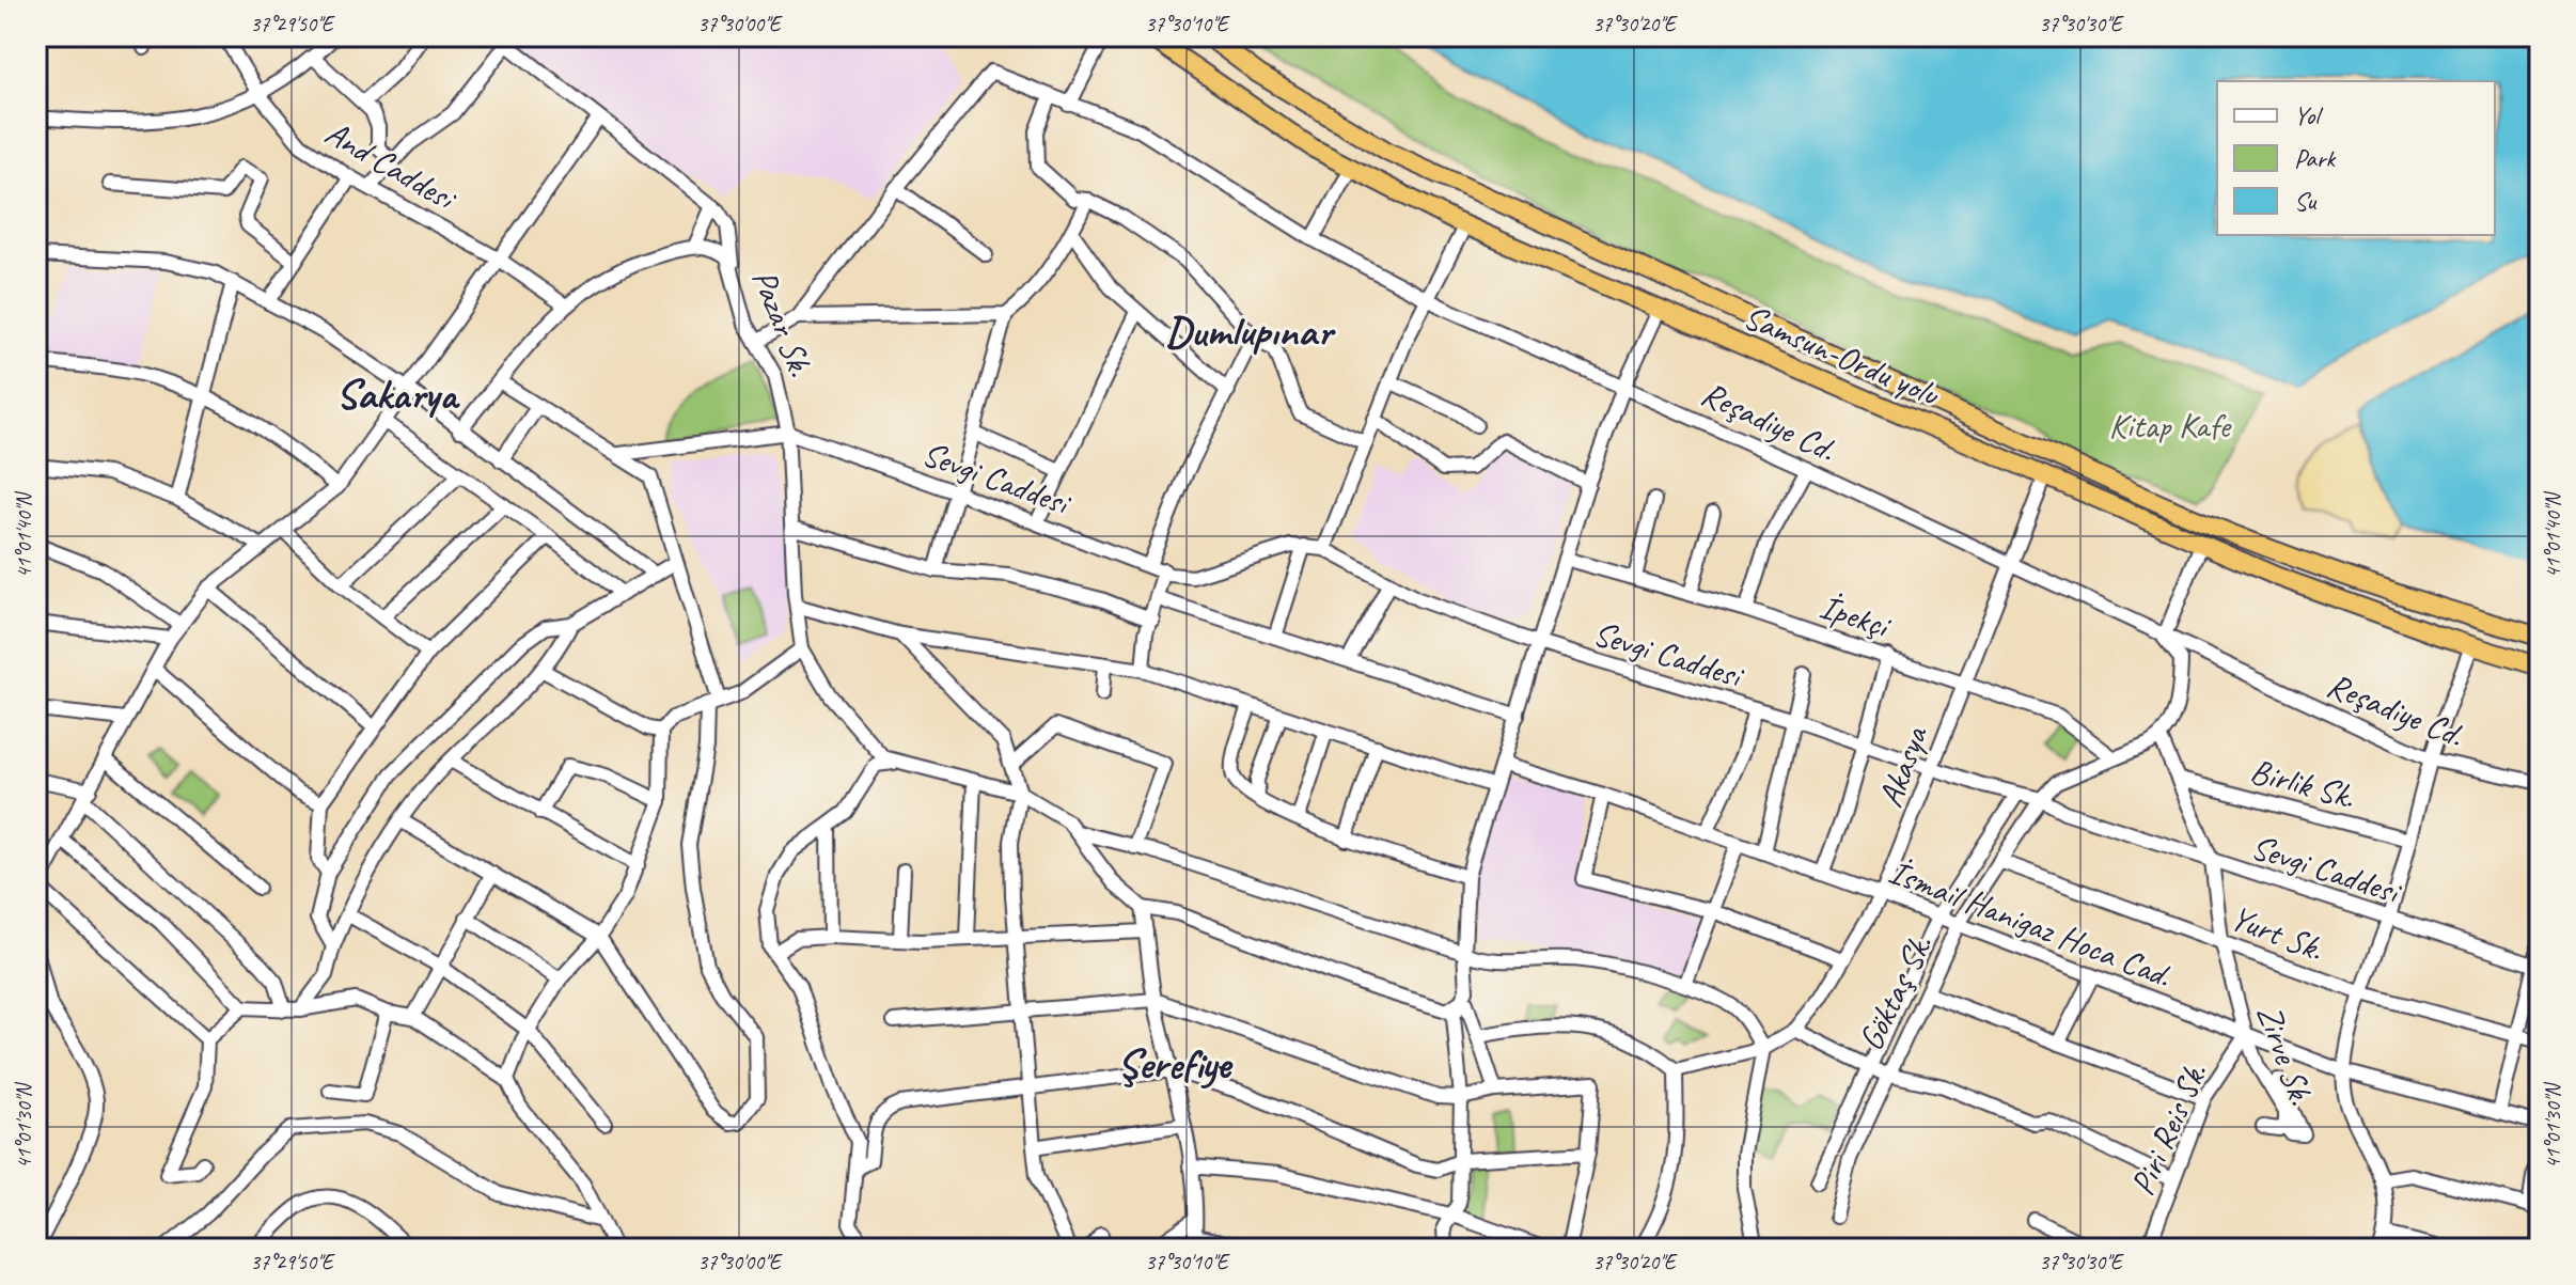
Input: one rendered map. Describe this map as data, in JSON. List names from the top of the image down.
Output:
{
  "streets": {
    "highway": ["Samsun-Ordu yolu"],
    "street": [
      "And Caddesi",
      "Pazar Sk.",
      "Reşadiye Cd.",
      "Sevgi Caddesi",
      "İpekçi",
      "Akasya",
      "Birlik Sk.",
      "İsmail Hanigaz Hoca Cad.",
      "Yurt Sk.",
      "Göktaş Sk.",
      "Zirve Sk.",
      "Piri Reis Sk."
    ]
  },
  "crossings": [
    ["Pazar Sk.", "Sevgi Caddesi"],
    ["Samsun-Ordu yolu", "Akasya"],
    ["Reşadiye Cd.", "Akasya"],
    ["Sevgi Caddesi", "Akasya"],
    ["Sevgi Caddesi", "Göktaş Sk."],
    ["Sevgi Caddesi", "Zirve Sk."],
    ["İpekçi", "Akasya"],
    ["İpekçi", "Göktaş Sk."],
    ["Akasya", "İsmail Hanigaz Hoca Cad."],
    ["Birlik Sk.", "Zirve Sk."],
    ["İsmail Hanigaz Hoca Cad.", "Göktaş Sk."],
    ["İsmail Hanigaz Hoca Cad.", "Zirve Sk."],
    ["İsmail Hanigaz Hoca Cad.", "Piri Reis Sk."],
    ["Yurt Sk.", "Göktaş Sk."],
    ["Yurt Sk.", "Zirve Sk."],
    ["Göktaş Sk.", "Zirve Sk."],
    ["Zirve Sk.", "Piri Reis Sk."]
  ],
  "districts": ["Dumlupınar", "Sakarya", "Şerefiye"],
  "parks": ["Kitap Kafe"],
  "legend": ["Yol", "Park", "Su"],
  "coordinates": [
    "37°29'50\"E",
    "37°30'00\"E",
    "37°30'10\"E",
    "37°30'20\"E",
    "37°30'30\"E",
    "41°01'40\"N",
    "41°01'30\"N"
  ]
}
